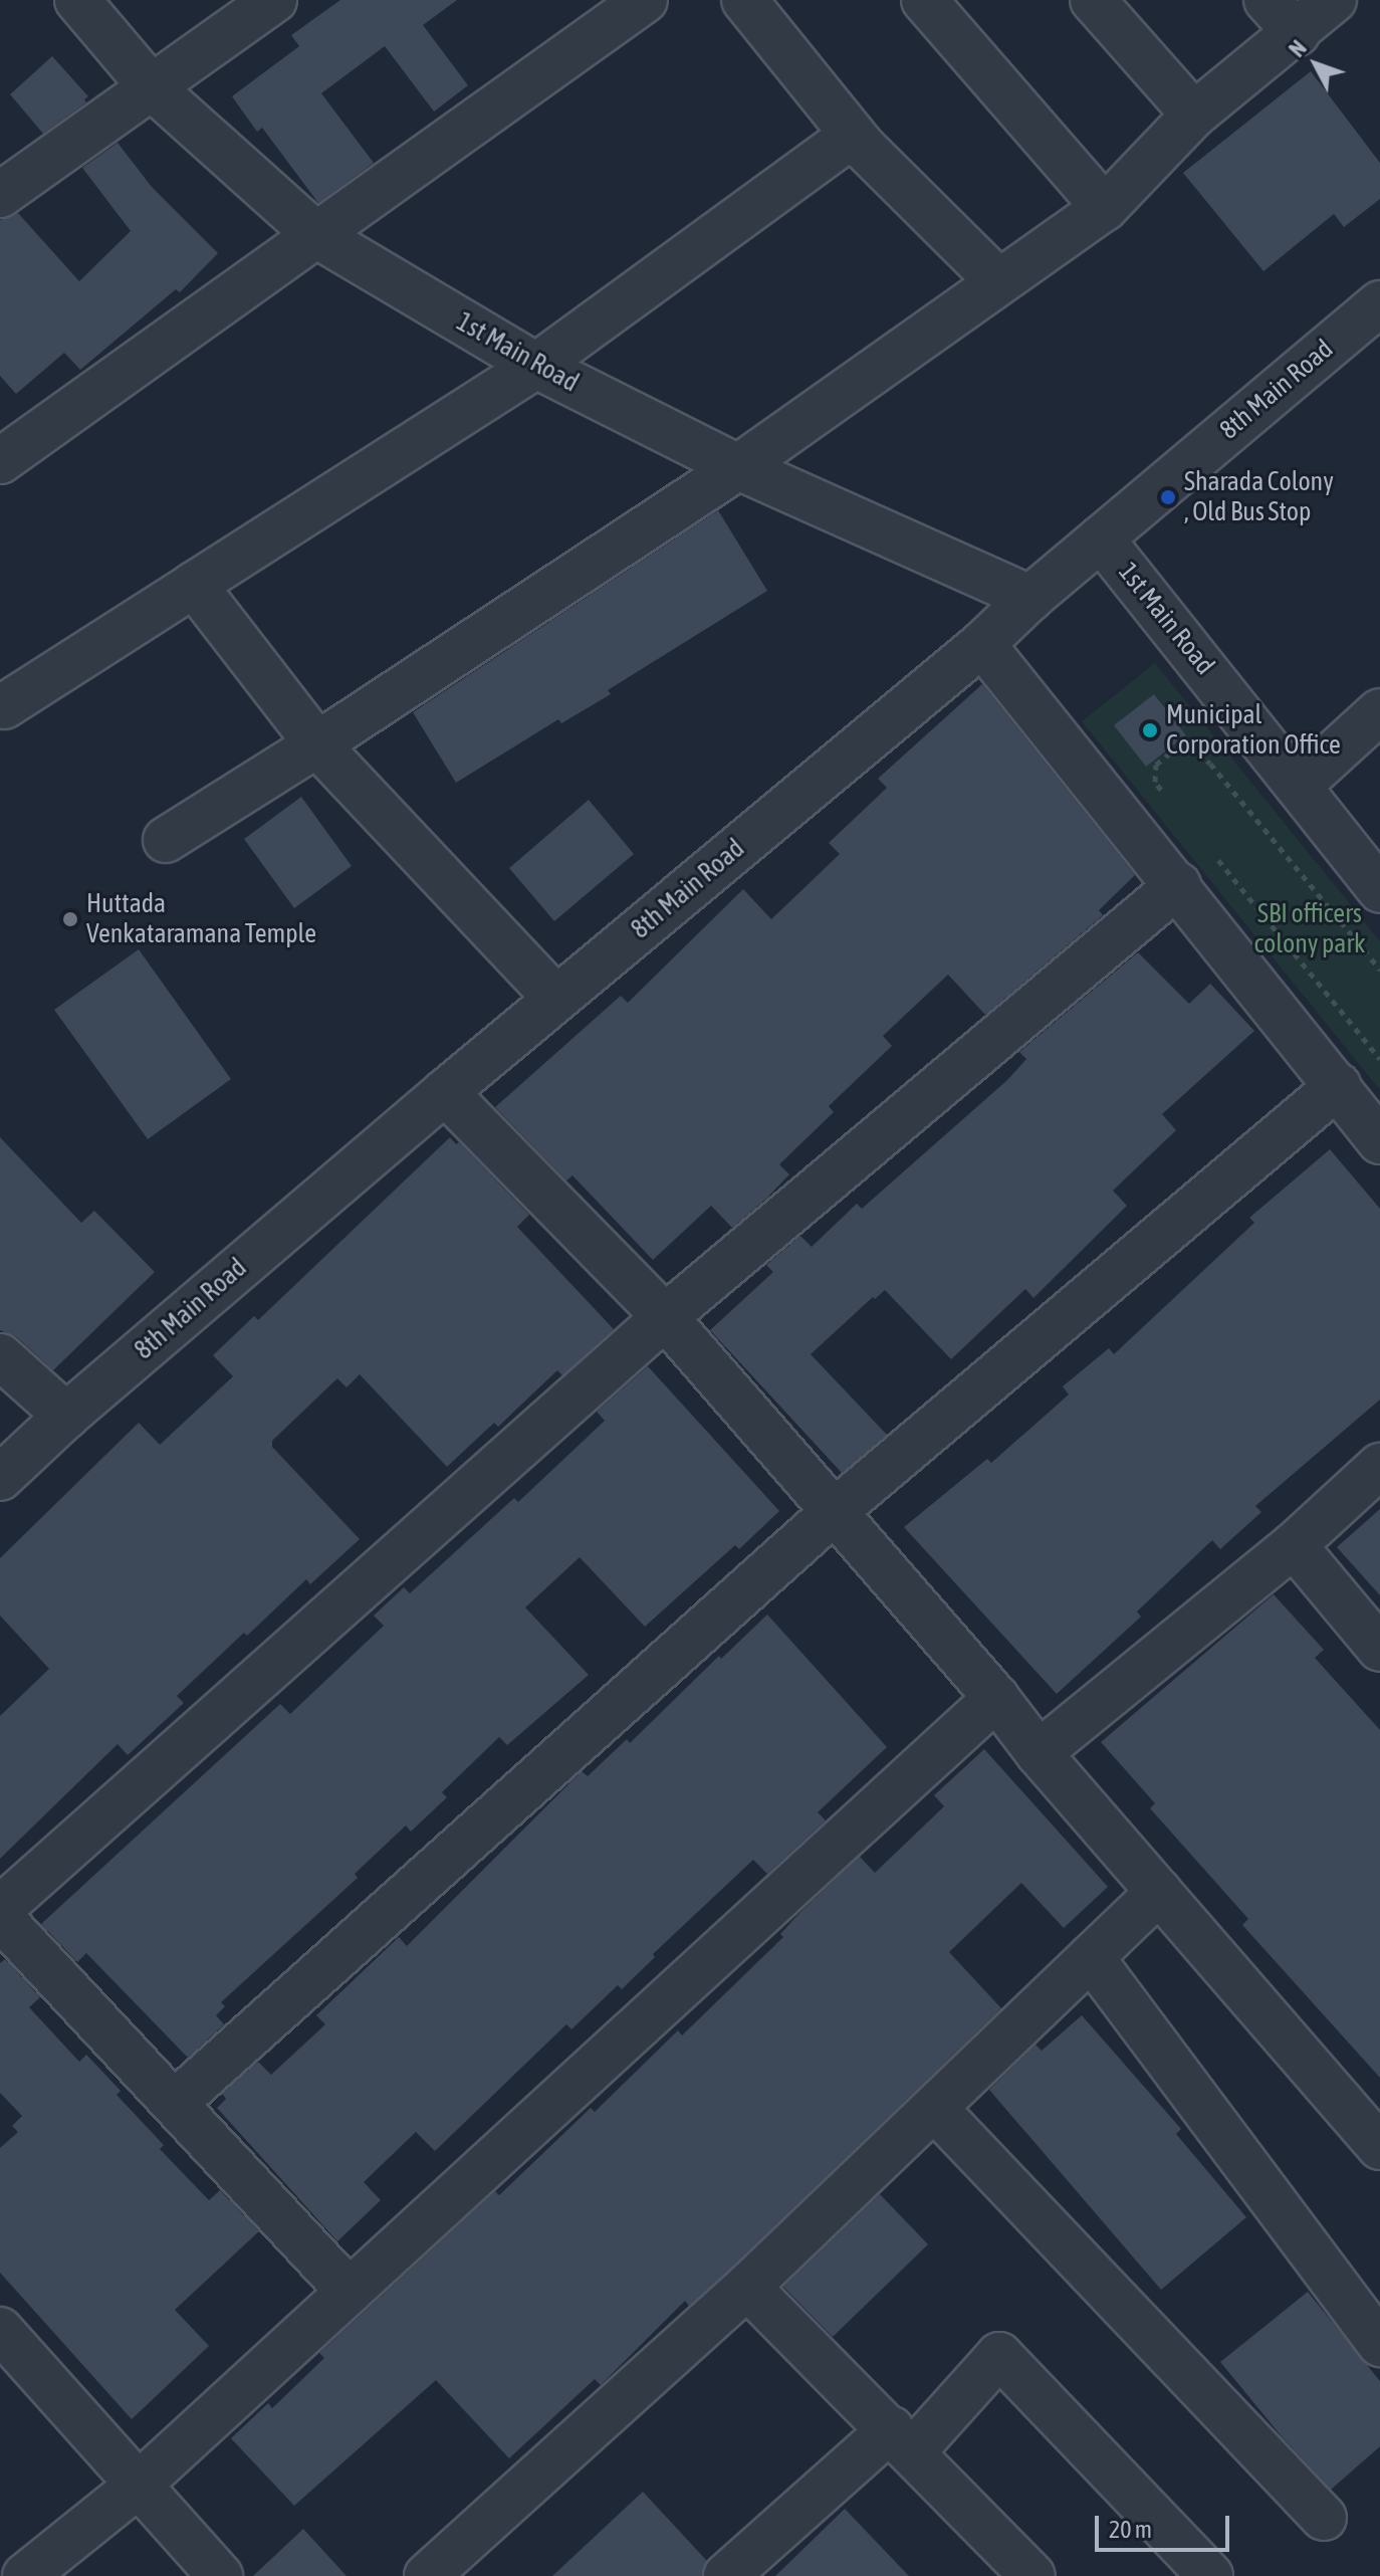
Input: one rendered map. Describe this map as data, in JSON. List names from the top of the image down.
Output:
{
  "streets": {
    "street": ["1st Main Road", "8th Main Road"]
  },
  "crossings": [
    ["1st Main Road", "8th Main Road"]
  ],
  "parks": ["SBI officers colony park"],
  "places": ["Sharada Colony , Old Bus Stop", "Municipal Corporation Office", "Huttada Venkataramana Temple"],
  "scale_bar": "20 m",
  "north": "top left"
}
